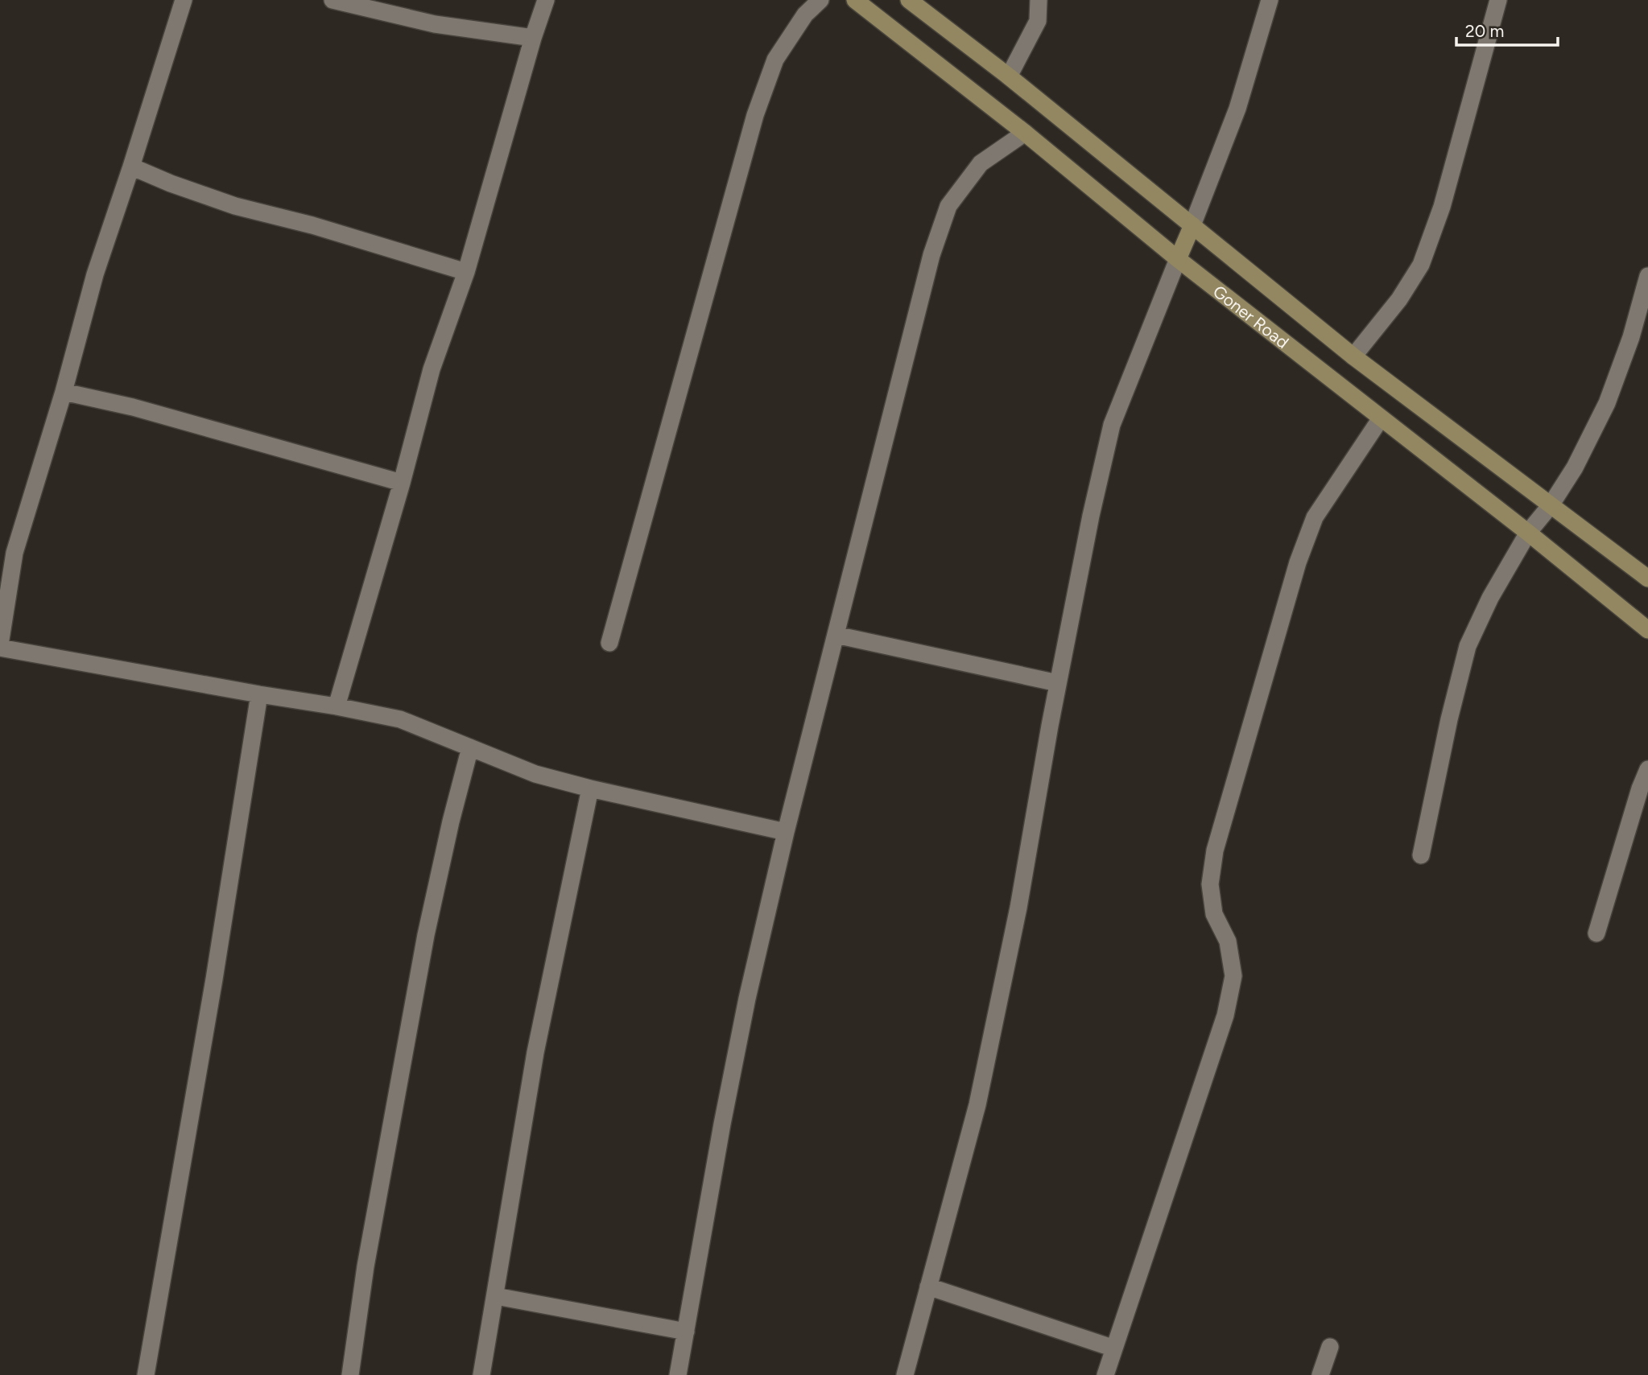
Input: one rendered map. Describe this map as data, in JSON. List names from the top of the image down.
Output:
{
  "streets": {
    "street": ["Goner Road"]
  },
  "scale_bar": "20 m"
}
